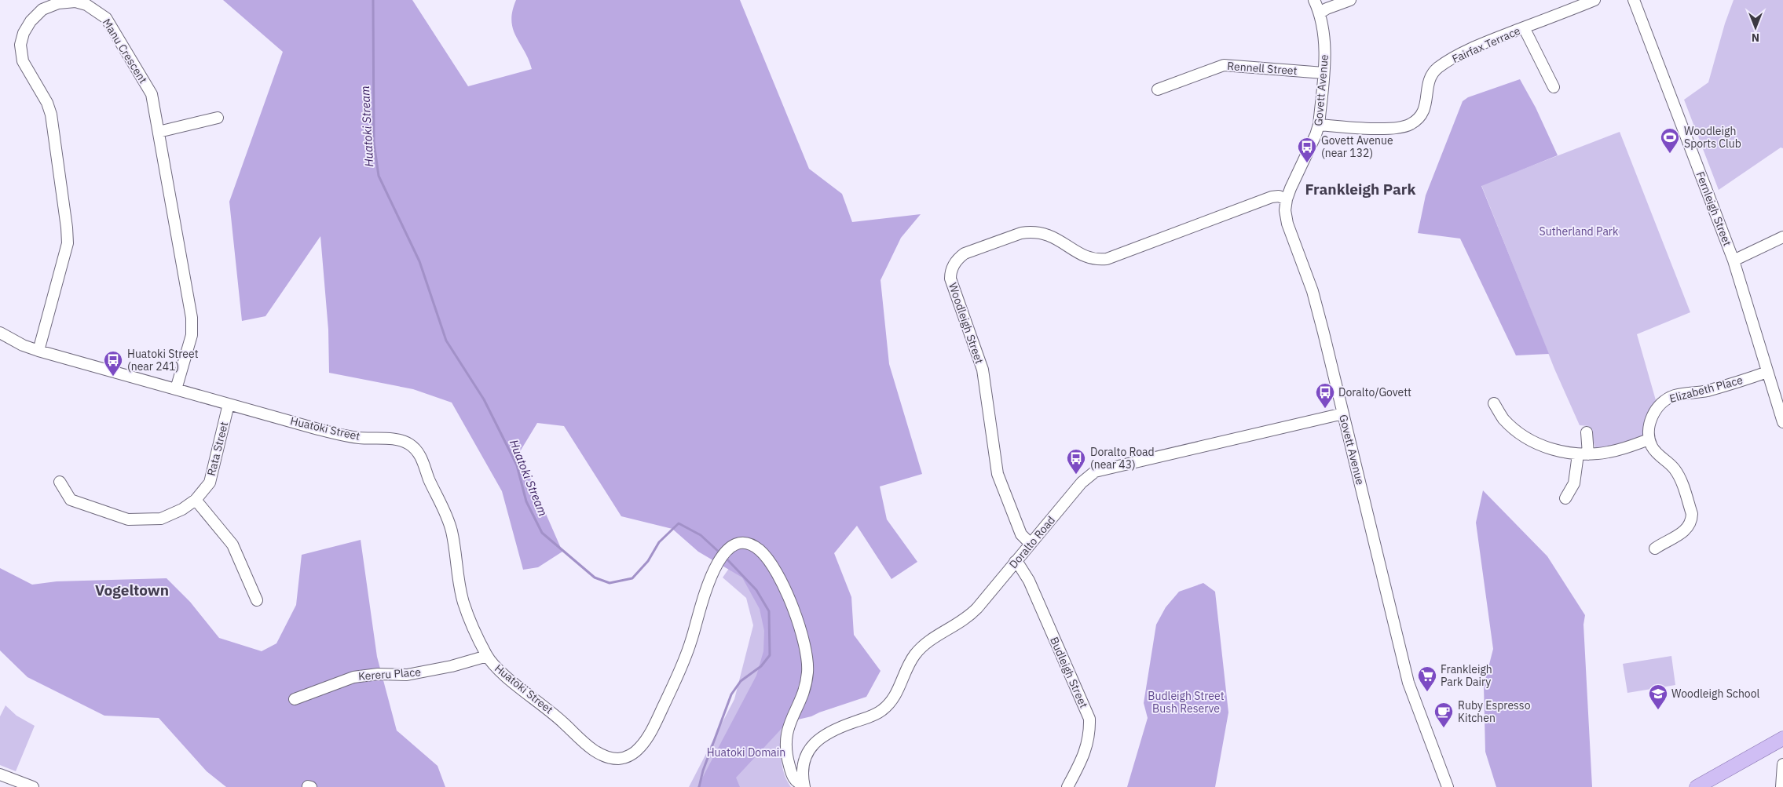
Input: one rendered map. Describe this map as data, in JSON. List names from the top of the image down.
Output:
{
  "streets": {
    "street": [
      "Fairfax Terrace",
      "Manu Crescent",
      "Rennell Street",
      "Govett Avenue",
      "Fernleigh Street",
      "Woodleigh Street",
      "Elizabeth Place",
      "Huatoki Street",
      "Rata Street",
      "Doralto Road",
      "Budleigh Street",
      "Kereru Place"
    ]
  },
  "crossings": [
    ["Fairfax Terrace", "Govett Avenue"],
    ["Manu Crescent", "Huatoki Street"],
    ["Rennell Street", "Govett Avenue"],
    ["Govett Avenue", "Woodleigh Street"],
    ["Govett Avenue", "Doralto Road"],
    ["Fernleigh Street", "Elizabeth Place"],
    ["Woodleigh Street", "Doralto Road"],
    ["Huatoki Street", "Rata Street"],
    ["Huatoki Street", "Doralto Road"],
    ["Huatoki Street", "Kereru Place"],
    ["Doralto Road", "Budleigh Street"]
  ],
  "districts": ["Frankleigh Park", "Vogeltown"],
  "water": ["Huatoki Stream"],
  "parks": ["Sutherland Park", "Budleigh Street Bush Reserve", "Huatoki Domain"],
  "places": {
    "sports": ["Woodleigh Sports Club"],
    "bus stop": [
      "Govett Avenue (near 132)",
      "Huatoki Street (near 241)",
      "Doralto/Govett",
      "Doralto Road (near 43)"
    ],
    "supermarket": ["Frankleigh Park Dairy"],
    "school or university": ["Woodleigh School"],
    "cafe": ["Ruby Espresso Kitchen"]
  },
  "north": "bottom"
}
